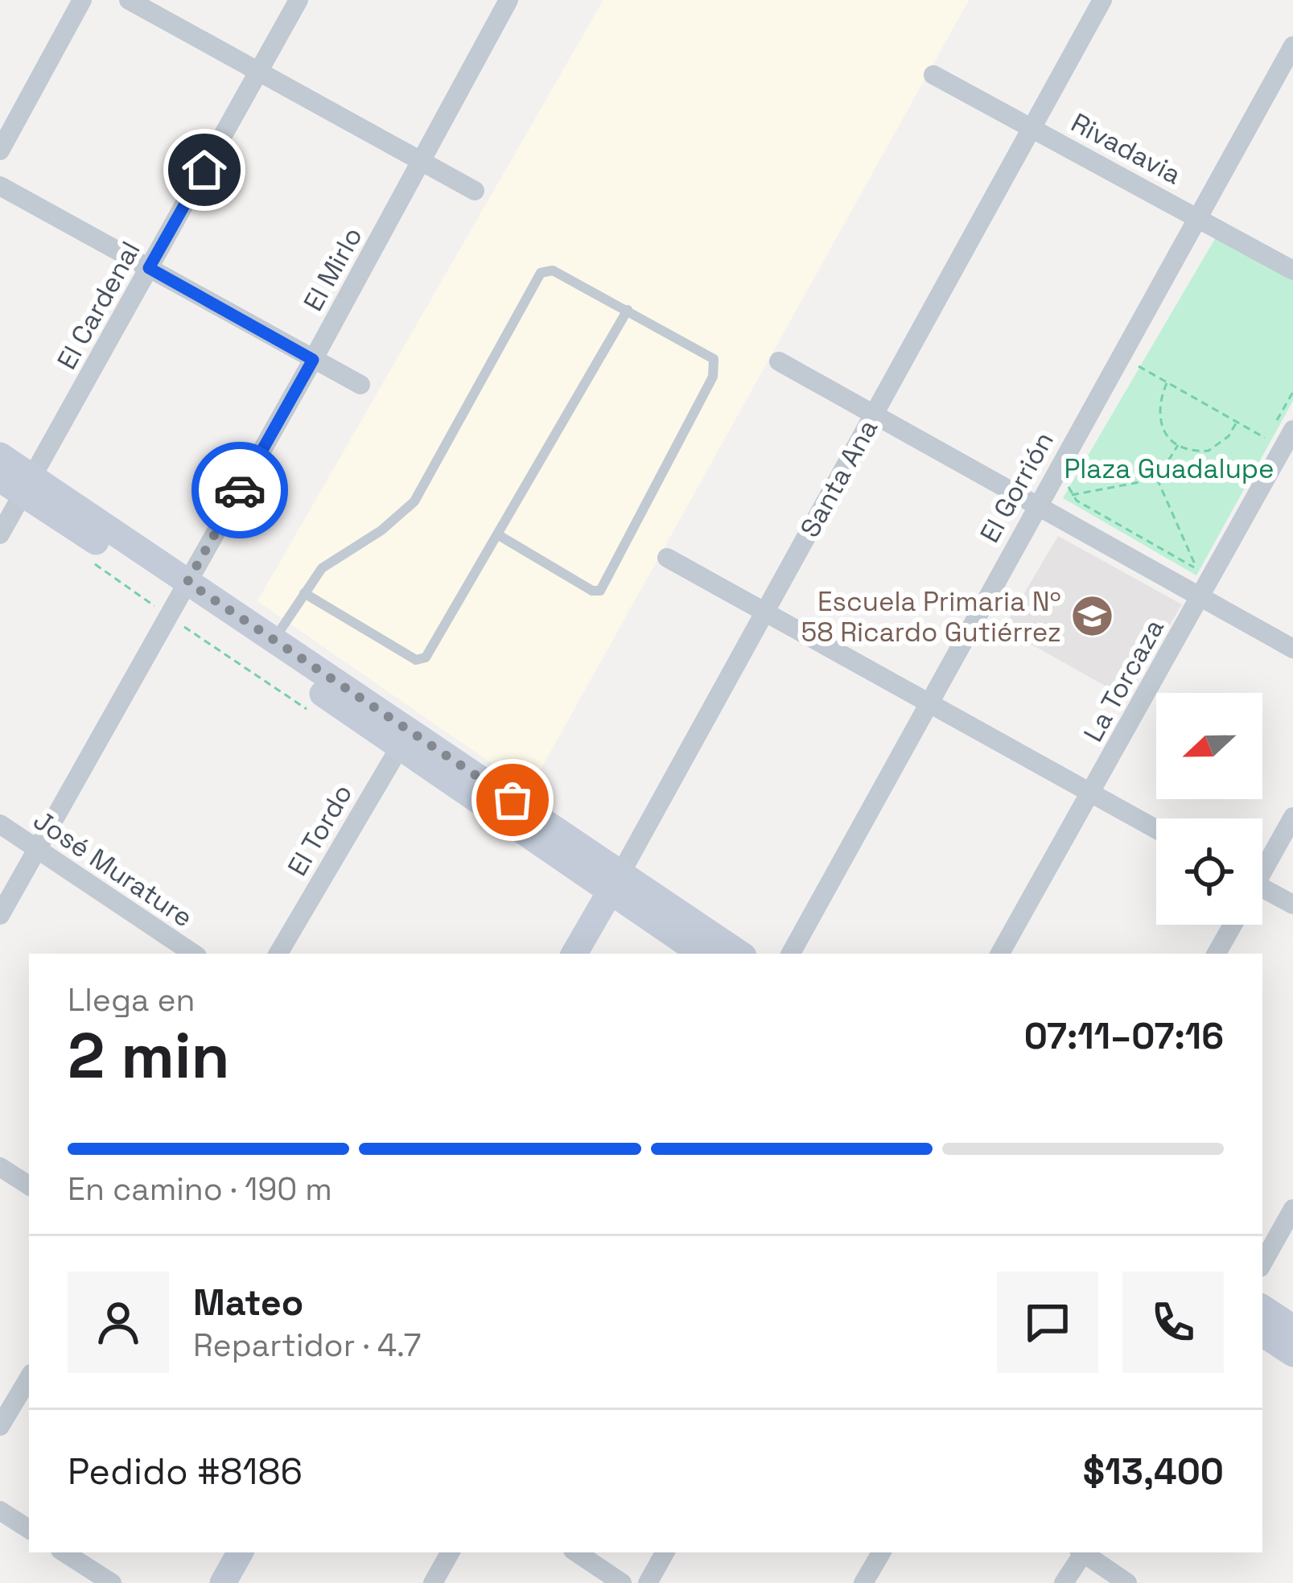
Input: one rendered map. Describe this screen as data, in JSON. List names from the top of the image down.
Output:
{
  "streets": {
    "main road": ["Santa Ana"],
    "street": [
      "Rivadavia",
      "El Mirlo",
      "El Cardenal",
      "El Gorrión",
      "La Torcaza",
      "El Tordo",
      "José Murature"
    ]
  },
  "crossings": [
    ["Rivadavia", "Santa Ana"],
    ["Rivadavia", "El Gorrión"],
    ["El Mirlo", "José Murature"]
  ],
  "parks": ["Plaza Guadalupe"],
  "places": {
    "school or university": ["Escuela Primaria Nº 58 Ricardo Gutiérrez"]
  },
  "north": "left",
  "page": {
    "heading": ["2 min", "Llega en", "07:11–07:16"],
    "panel": [
      "Mateo",
      "Repartidor · 4.7",
      "Pedido #8186",
      "$13,400"
    ],
    "bar": "En camino · 190 m"
  }
}
